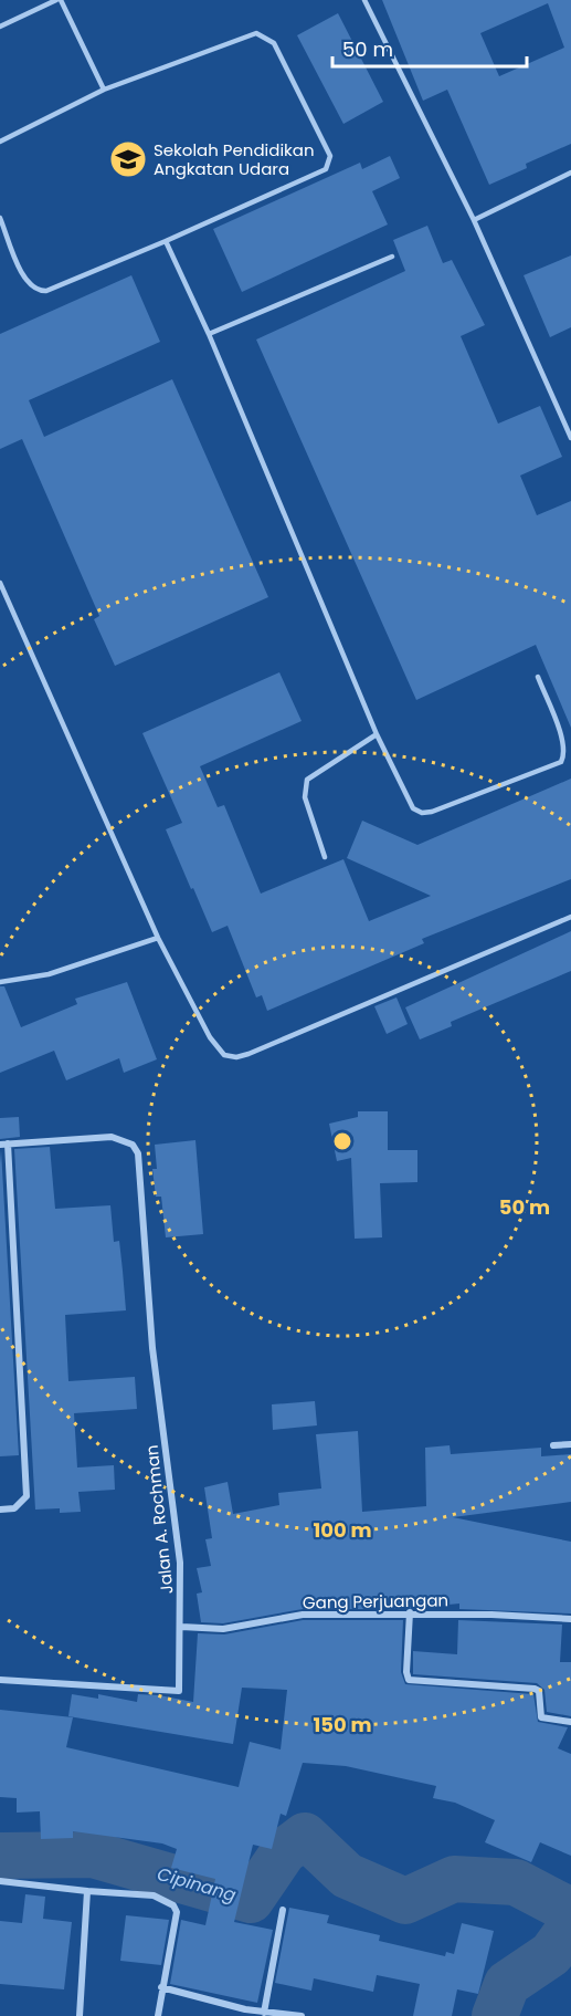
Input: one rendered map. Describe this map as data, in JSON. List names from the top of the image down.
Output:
{
  "streets": {
    "street": ["Jalan A. Rochman", "Gang Perjuangan"]
  },
  "crossings": [
    ["Jalan A. Rochman", "Gang Perjuangan"]
  ],
  "water": ["Cipinang"],
  "places": {
    "school or university": ["Sekolah Pendidikan Angkatan Udara"]
  },
  "scale_bar": "50 m",
  "rings": ["50 m", "100 m", "150 m"]
}
